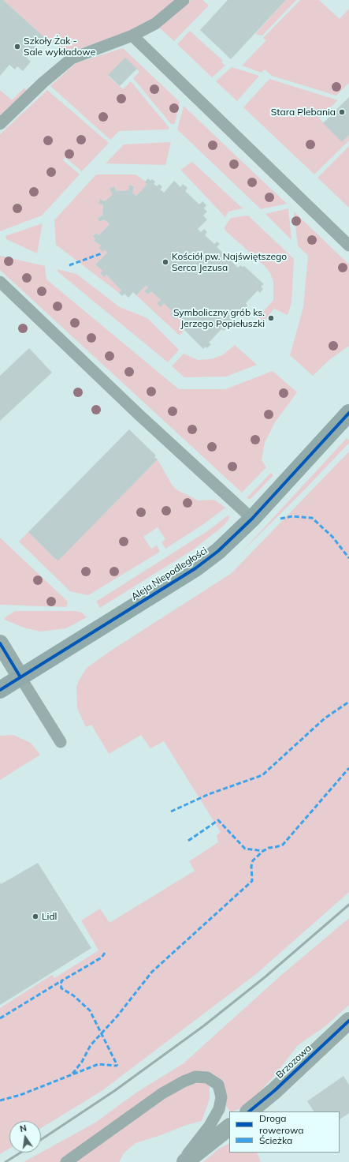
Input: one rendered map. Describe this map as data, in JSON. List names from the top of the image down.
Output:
{
  "streets": {
    "street": ["Aleja Niepodległości", "Brzozowa"]
  },
  "places": [
    "Szkoły Żak - Sale wykładowe",
    "Stara Plebania",
    "Kościół pw. Najświętszego Serca Jezusa",
    "Symboliczny grób ks. Jerzego Popiełuszki",
    "Lidl"
  ],
  "legend": ["Droga rowerowa", "Ścieżka"],
  "north": "top"
}
